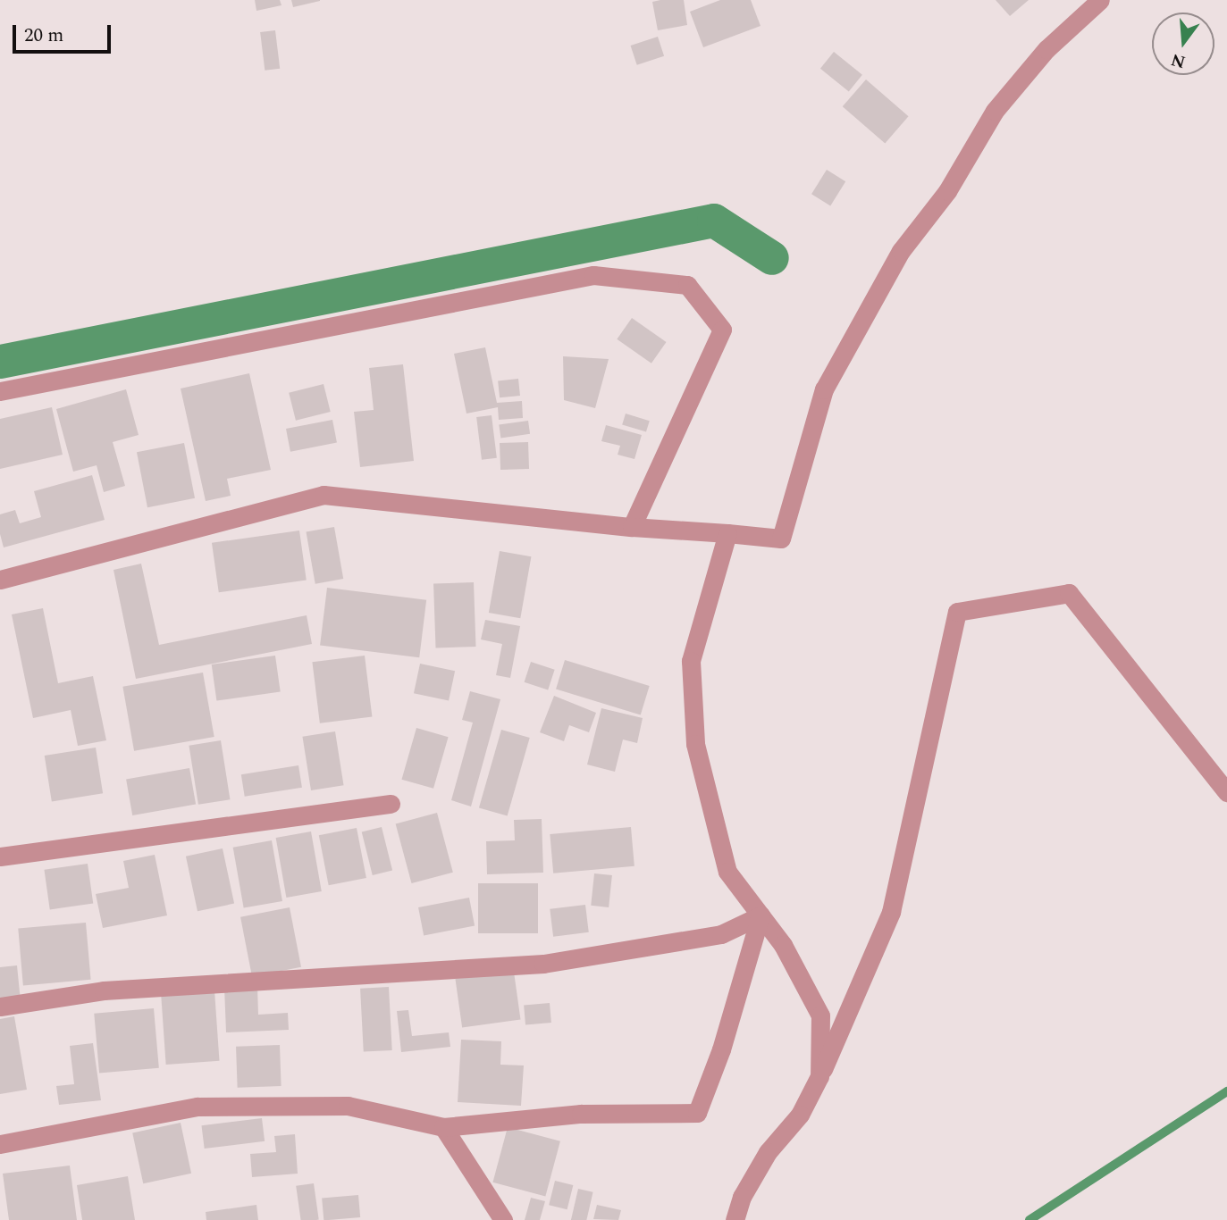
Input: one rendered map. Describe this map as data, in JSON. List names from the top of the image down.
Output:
{
  "scale_bar": "20 m",
  "north": "bottom"
}
